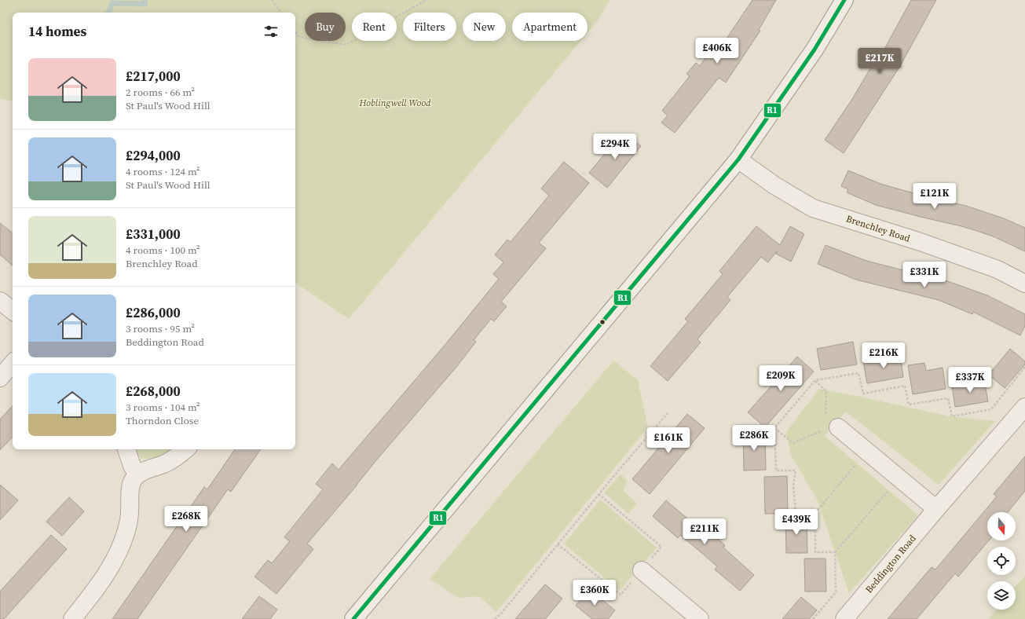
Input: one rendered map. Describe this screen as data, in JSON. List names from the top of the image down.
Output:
{
  "streets": {
    "street": ["Brenchley Road", "Beddington Road"]
  },
  "parks": ["Hoblingwell Wood"],
  "lines": ["transit line R1"],
  "north": "bottom",
  "page": {
    "chip": [
      "Buy",
      "Rent",
      "Filters",
      "New",
      "Apartment"
    ],
    "heading": "14 homes",
    "price": [
      "£406K",
      "£217K",
      "£294K",
      "£121K",
      "£331K",
      "£216K",
      "£209K",
      "£337K",
      "£286K",
      "£161K",
      "£268K",
      "£439K",
      "£211K",
      "£360K"
    ],
    "list": [
      {
        "name": "£217,000",
        "note": "2 rooms · 66 m² · St Paul's Wood Hill"
      },
      {
        "name": "£294,000",
        "note": "4 rooms · 124 m² · St Paul's Wood Hill"
      },
      {
        "name": "£331,000",
        "note": "4 rooms · 100 m² · Brenchley Road"
      },
      {
        "name": "£286,000",
        "note": "3 rooms · 95 m² · Beddington Road"
      },
      {
        "name": "£268,000",
        "note": "3 rooms · 104 m² · Thorndon Close"
      }
    ]
  }
}
